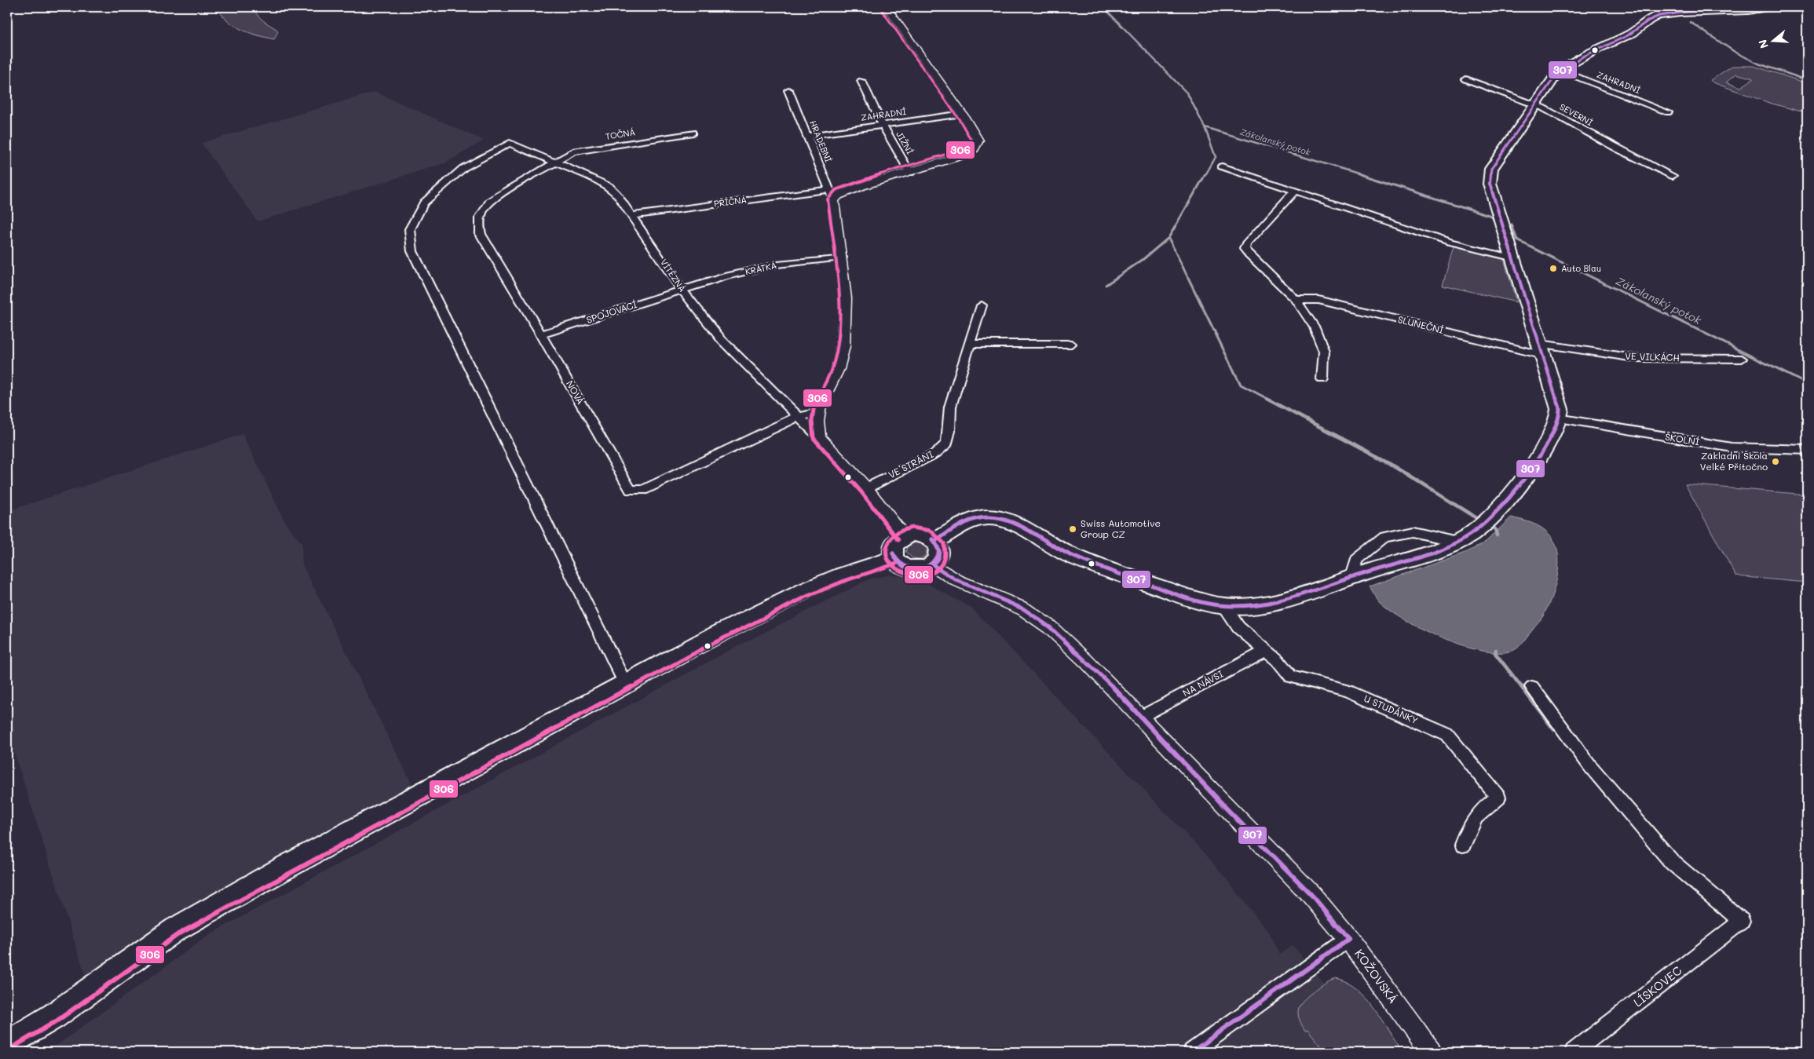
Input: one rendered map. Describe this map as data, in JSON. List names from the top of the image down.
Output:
{
  "streets": {
    "street": [
      "ZAHRADNÍ",
      "SEVERNÍ",
      "TOČNÁ",
      "HRADEBNÍ",
      "JIŽNÍ",
      "PŘÍČNÁ",
      "KRÁTKÁ",
      "VÍTĚZNÁ",
      "SPOJOVACÍ",
      "SLUNEČNÍ",
      "VE VILKÁCH",
      "NOVÁ",
      "ŠKOLNÍ",
      "VE STRÁNI",
      "NA NÁVSI",
      "U STUDÁNKY",
      "KOŽOVSKÁ",
      "LÍSKOVEC"
    ]
  },
  "crossings": [
    ["ZAHRADNÍ", "HRADEBNÍ"],
    ["ZAHRADNÍ", "JIŽNÍ"],
    ["TOČNÁ", "VÍTĚZNÁ"],
    ["TOČNÁ", "NOVÁ"],
    ["HRADEBNÍ", "PŘÍČNÁ"],
    ["PŘÍČNÁ", "VÍTĚZNÁ"],
    ["KRÁTKÁ", "VÍTĚZNÁ"],
    ["KRÁTKÁ", "SPOJOVACÍ"],
    ["VÍTĚZNÁ", "SPOJOVACÍ"],
    ["VÍTĚZNÁ", "NOVÁ"],
    ["SPOJOVACÍ", "NOVÁ"],
    ["SLUNEČNÍ", "VE VILKÁCH"],
    ["NA NÁVSI", "U STUDÁNKY"],
    ["NA NÁVSI", "KOŽOVSKÁ"]
  ],
  "water": ["Zákolanský potok"],
  "places": ["Auto Blau", "Základní Škola Velké Přítočno", "Swiss Automotive Group CZ"],
  "lines": ["transit line 307", "transit line 306"],
  "north": "left"
}
